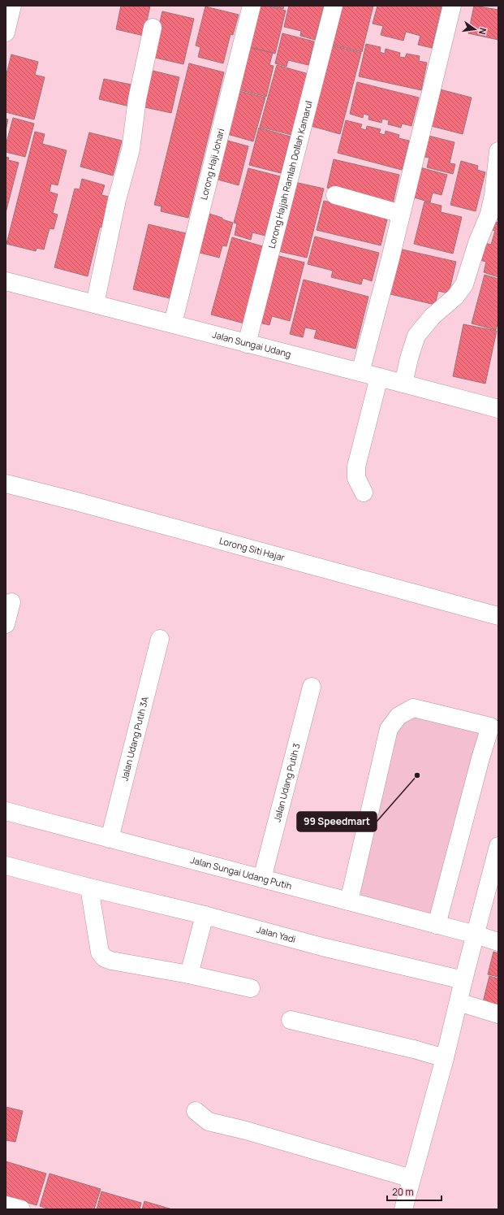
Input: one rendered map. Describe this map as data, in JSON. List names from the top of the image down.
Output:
{
  "streets": {
    "street": [
      "Lorong Haji Johari",
      "Lorong Hajjah Ramlah Dollah Kamarul",
      "Jalan Sungai Udang",
      "Lorong Siti Hajar",
      "Jalan Udang Putih 3A",
      "Jalan Udang Putih 3",
      "Jalan Sungai Udang Putih",
      "Jalan Yadi"
    ]
  },
  "crossings": [
    ["Lorong Haji Johari", "Jalan Sungai Udang"],
    ["Lorong Hajjah Ramlah Dollah Kamarul", "Jalan Sungai Udang"],
    ["Jalan Udang Putih 3A", "Jalan Sungai Udang Putih"],
    ["Jalan Udang Putih 3", "Jalan Sungai Udang Putih"]
  ],
  "places": ["99 Speedmart"],
  "scale_bar": "20 m",
  "north": "right"
}
